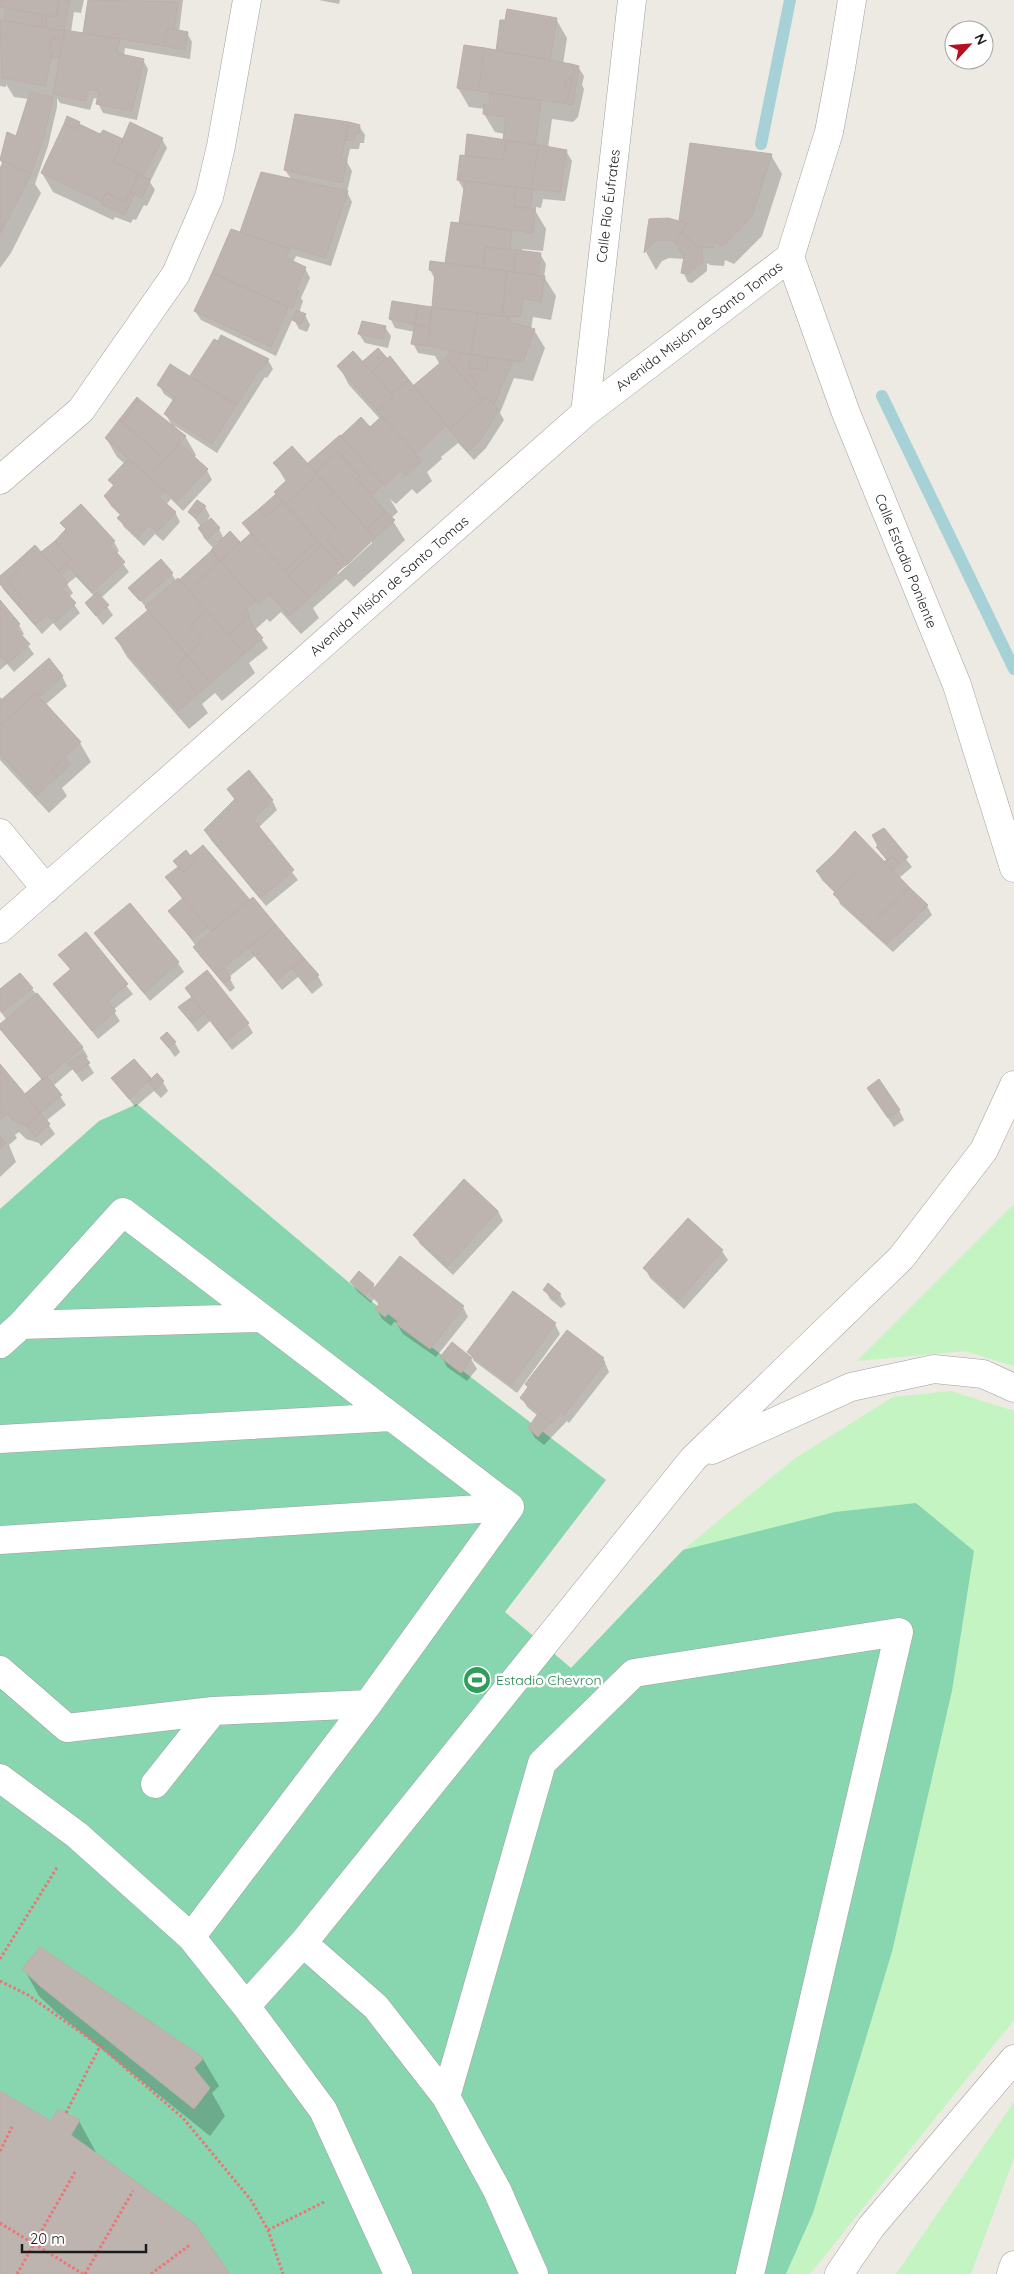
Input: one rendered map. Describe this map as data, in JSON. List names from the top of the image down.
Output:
{
  "streets": {
    "street": ["Calle Río Éufrates", "Avenida Misión de Santo Tomas", "Calle Estadio Poniente"]
  },
  "crossings": [
    ["Calle Río Éufrates", "Avenida Misión de Santo Tomas"],
    ["Avenida Misión de Santo Tomas", "Calle Estadio Poniente"]
  ],
  "places": {
    "sports": ["Estadio Chevron"]
  },
  "scale_bar": "20 m",
  "north": "top right"
}
